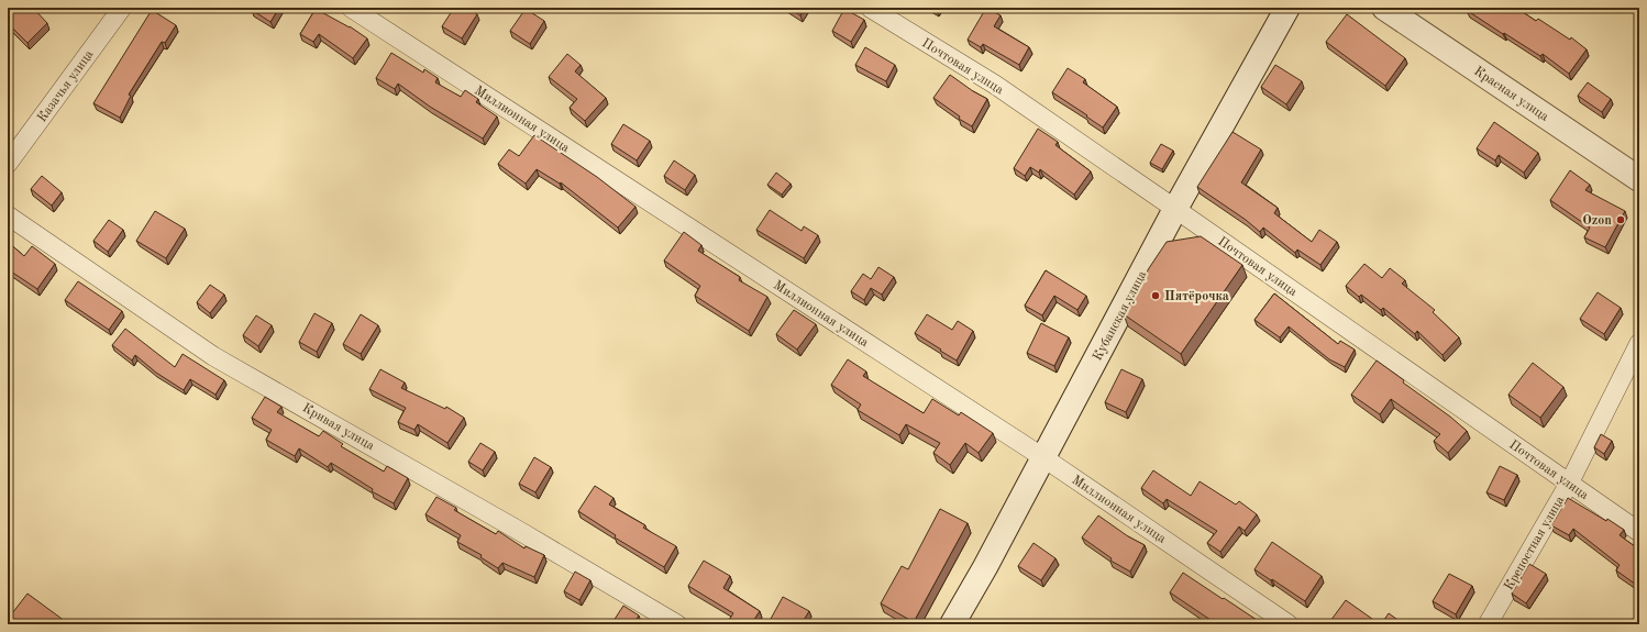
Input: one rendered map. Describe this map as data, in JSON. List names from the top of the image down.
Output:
{
  "streets": {
    "main road": ["Красная улица", "Кубанская улица"],
    "street": [
      "Почтовая улица",
      "Казачья улица",
      "Миллионная улица",
      "Кривая улица",
      "Крепостная улица"
    ]
  },
  "crossings": [
    ["Почтовая улица", "Кубанская улица"],
    ["Почтовая улица", "Крепостная улица"],
    ["Миллионная улица", "Кубанская улица"]
  ],
  "places": ["Ozon", "Пятёрочка"]
}
